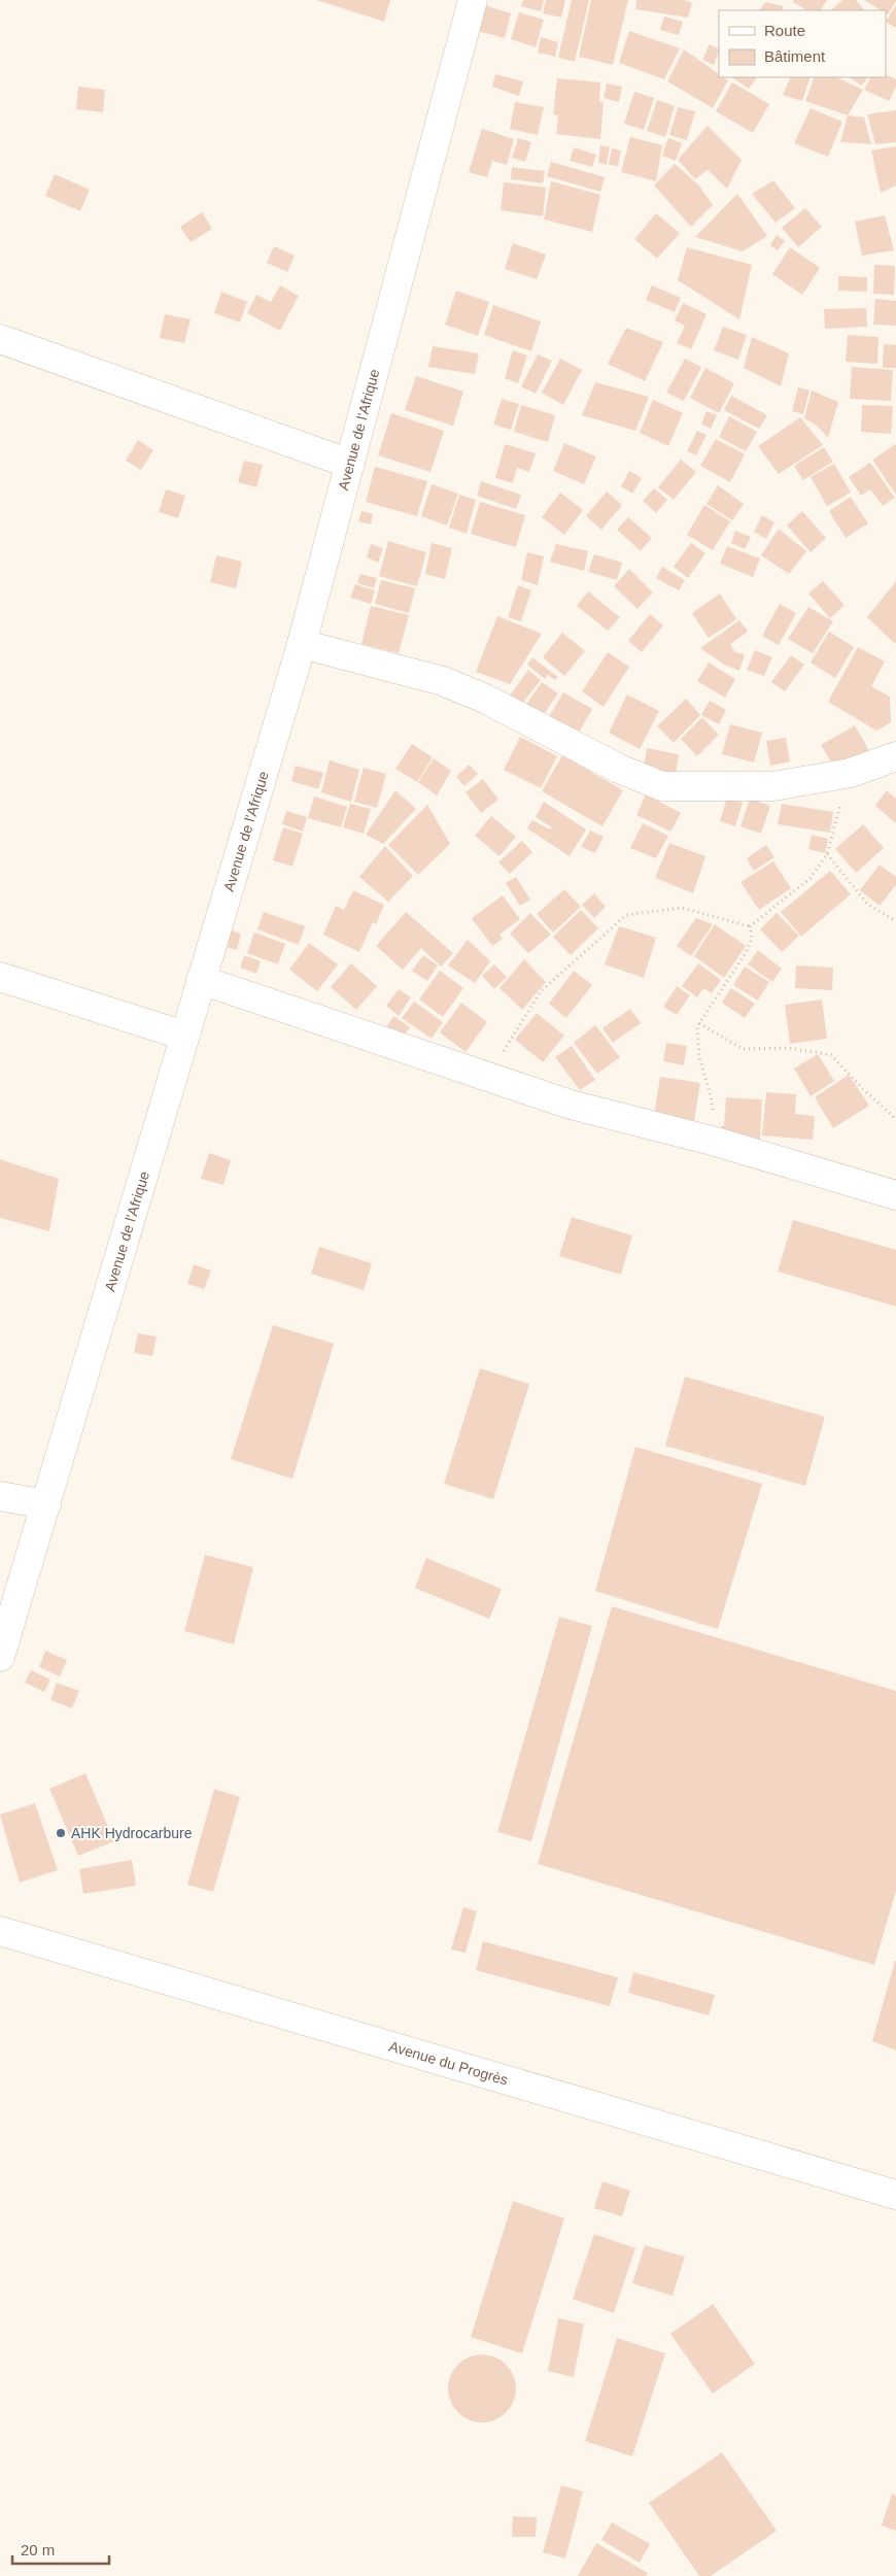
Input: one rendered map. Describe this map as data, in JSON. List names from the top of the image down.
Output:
{
  "streets": {
    "street": ["Avenue de l'Afrique", "Avenue du Progrès"]
  },
  "places": ["AHK Hydrocarbure"],
  "legend": ["Route", "Bâtiment"],
  "scale_bar": "20 m"
}
